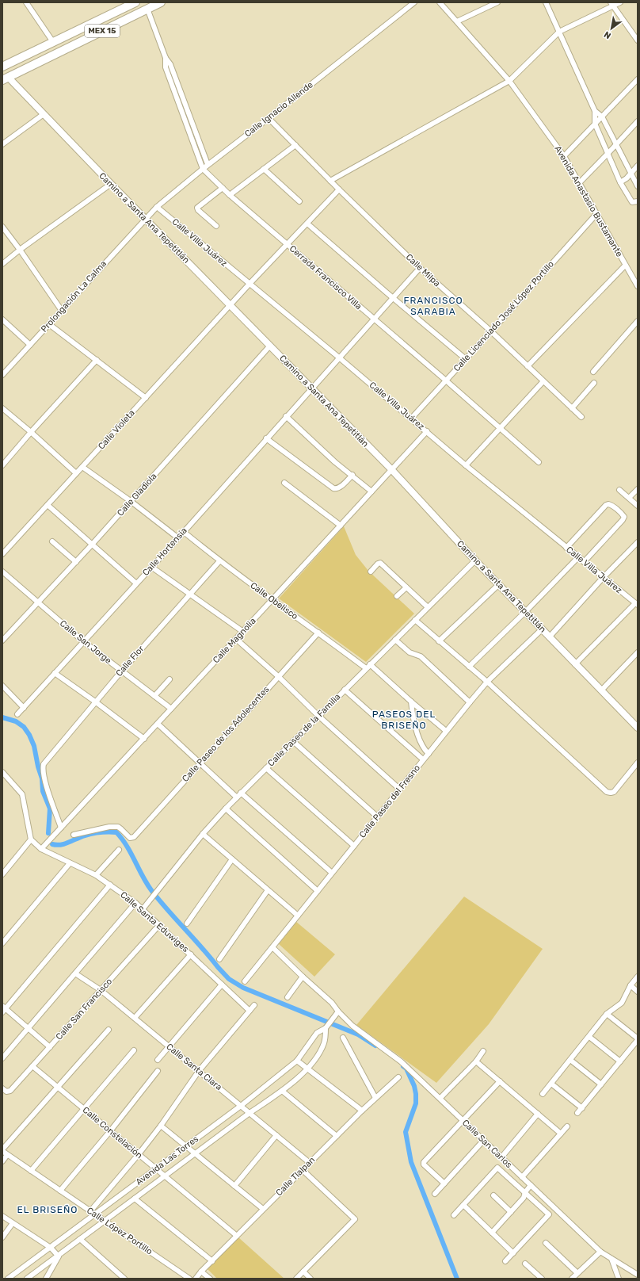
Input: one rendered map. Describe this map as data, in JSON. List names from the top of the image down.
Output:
{
  "streets": {
    "highway": ["MEX 15"],
    "street": [
      "Calle Ignacio Allende",
      "Avenida Anastasio Bustamante",
      "Camino a Santa Ana Tepetitlán",
      "Calle Villa Juárez",
      "Calle Milpa",
      "Cerrada Francisco Villa",
      "Prolongación La Calma",
      "Calle Licenciado José López Portillo",
      "Calle Violeta",
      "Calle Gladiola",
      "Calle Hortensia",
      "Calle Obelisco",
      "Calle Magnolia",
      "Calle San Jorge",
      "Calle Flor",
      "Calle Paseo de la Familia",
      "Calle Paseo de los Adolecentes",
      "Calle Paseo del Fresno",
      "Calle Santa Eduwiges",
      "Calle San Francisco",
      "Calle Santa Clara",
      "Calle Constelación",
      "Calle San Carlos",
      "Avenida Las Torres",
      "Calle Tlalpan",
      "Calle López Portillo"
    ]
  },
  "crossings": [
    ["MEX 15", "Camino a Santa Ana Tepetitlán"],
    ["MEX 15", "Cerrada Francisco Villa"],
    ["Calle Ignacio Allende", "Camino a Santa Ana Tepetitlán"],
    ["Calle Ignacio Allende", "Calle Villa Juárez"],
    ["Calle Ignacio Allende", "Calle Milpa"],
    ["Calle Ignacio Allende", "Cerrada Francisco Villa"],
    ["Calle Ignacio Allende", "Prolongación La Calma"],
    ["Avenida Anastasio Bustamante", "Calle Licenciado José López Portillo"],
    ["Camino a Santa Ana Tepetitlán", "Prolongación La Calma"],
    ["Camino a Santa Ana Tepetitlán", "Calle Violeta"],
    ["Camino a Santa Ana Tepetitlán", "Calle Gladiola"],
    ["Camino a Santa Ana Tepetitlán", "Calle Hortensia"],
    ["Camino a Santa Ana Tepetitlán", "Calle Magnolia"],
    ["Camino a Santa Ana Tepetitlán", "Calle Paseo de la Familia"],
    ["Camino a Santa Ana Tepetitlán", "Calle Paseo del Fresno"],
    ["Calle Villa Juárez", "Calle Licenciado José López Portillo"],
    ["Calle Villa Juárez", "Calle Violeta"],
    ["Calle Villa Juárez", "Calle Hortensia"],
    ["Calle Villa Juárez", "Calle Magnolia"],
    ["Calle Milpa", "Calle Licenciado José López Portillo"],
    ["Calle Milpa", "Calle Violeta"],
    ["Calle Milpa", "Calle Hortensia"],
    ["Cerrada Francisco Villa", "Calle Licenciado José López Portillo"],
    ["Cerrada Francisco Villa", "Calle Violeta"],
    ["Cerrada Francisco Villa", "Calle Hortensia"],
    ["Calle Gladiola", "Calle San Jorge"],
    ["Calle Hortensia", "Calle Obelisco"],
    ["Calle Hortensia", "Calle San Jorge"],
    ["Calle Obelisco", "Calle Magnolia"],
    ["Calle Obelisco", "Calle Flor"],
    ["Calle Obelisco", "Calle Paseo de la Familia"],
    ["Calle Obelisco", "Calle Paseo de los Adolecentes"],
    ["Calle Magnolia", "Calle San Jorge"],
    ["Calle Magnolia", "Calle Flor"],
    ["Calle Magnolia", "Calle Santa Eduwiges"],
    ["Calle San Jorge", "Calle Flor"],
    ["Calle Paseo de la Familia", "Calle Santa Eduwiges"],
    ["Calle Paseo del Fresno", "Calle San Carlos"],
    ["Calle Santa Eduwiges", "Calle San Francisco"],
    ["Calle San Francisco", "Calle Santa Clara"],
    ["Calle San Francisco", "Calle Constelación"],
    ["Calle Santa Clara", "Avenida Las Torres"],
    ["Calle Santa Clara", "Calle Tlalpan"],
    ["Calle Constelación", "Avenida Las Torres"],
    ["Calle Constelación", "Calle Tlalpan"],
    ["Calle San Carlos", "Avenida Las Torres"],
    ["Avenida Las Torres", "Calle López Portillo"]
  ],
  "districts": ["FRANCISCO SARABIA", "PASEOS DEL BRISEÑO", "EL BRISEÑO"],
  "north": "bottom left"
}
